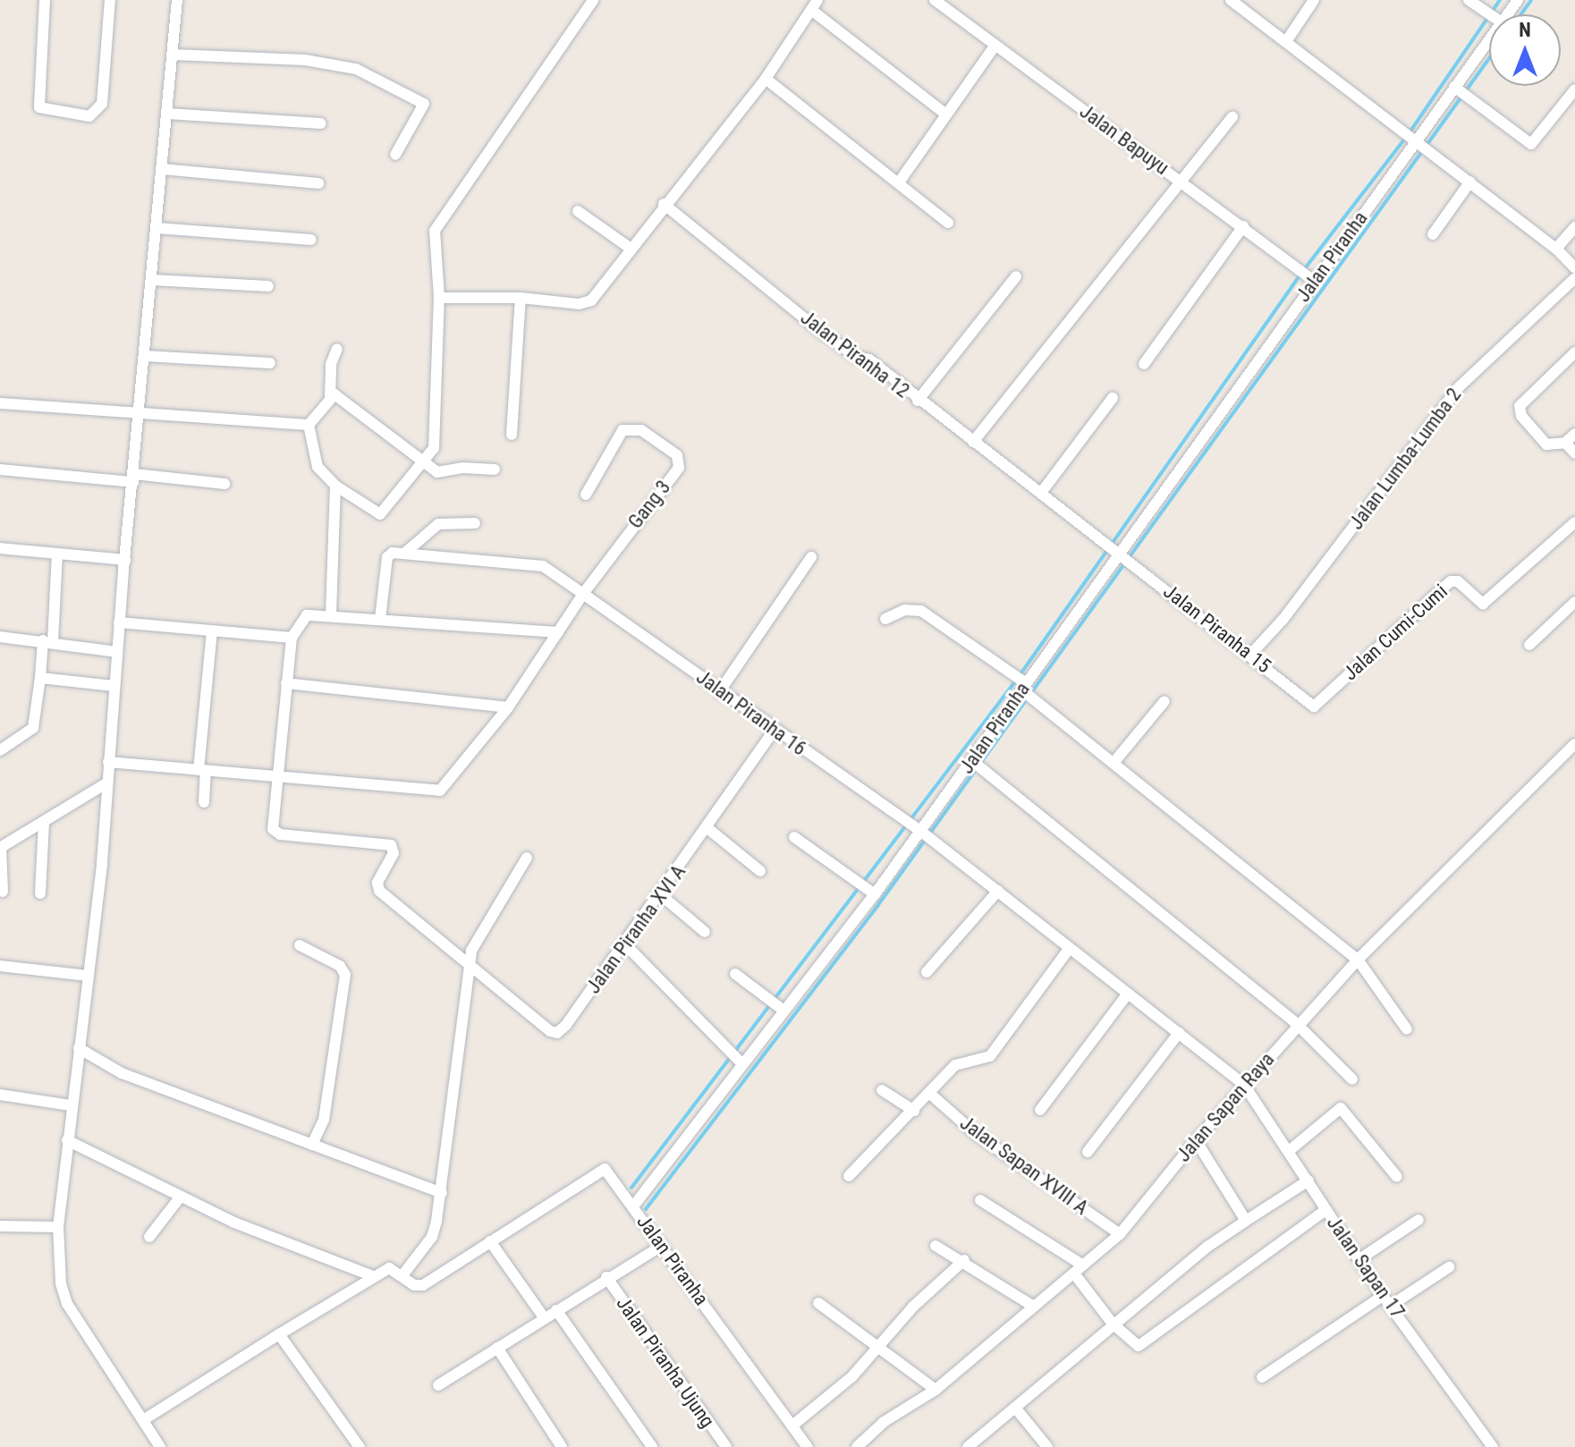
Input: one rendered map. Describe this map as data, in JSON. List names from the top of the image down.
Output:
{
  "streets": {
    "street": [
      "Jalan Bapuyu",
      "Jalan Piranha",
      "Jalan Piranha 12",
      "Jalan Lumba-Lumba 2",
      "Gang 3",
      "Jalan Piranha 15",
      "Jalan Cumi-Cumi",
      "Jalan Piranha 16",
      "Jalan Piranha XVI A",
      "Jalan Sapan Raya",
      "Jalan Sapan XVIII A",
      "Jalan Sapan 17",
      "Jalan Piranha Ujung"
    ]
  },
  "crossings": [
    ["Jalan Bapuyu", "Jalan Piranha"],
    ["Jalan Piranha", "Jalan Piranha 12"],
    ["Jalan Piranha", "Jalan Piranha 15"],
    ["Jalan Piranha", "Jalan Piranha 16"],
    ["Jalan Piranha 12", "Jalan Piranha 15"],
    ["Jalan Lumba-Lumba 2", "Jalan Piranha 15"],
    ["Gang 3", "Jalan Piranha 16"],
    ["Jalan Piranha 15", "Jalan Cumi-Cumi"],
    ["Jalan Piranha 16", "Jalan Piranha XVI A"],
    ["Jalan Piranha 16", "Jalan Sapan 17"],
    ["Jalan Sapan Raya", "Jalan Sapan XVIII A"],
    ["Jalan Sapan Raya", "Jalan Sapan 17"]
  ],
  "north": "top"
}
